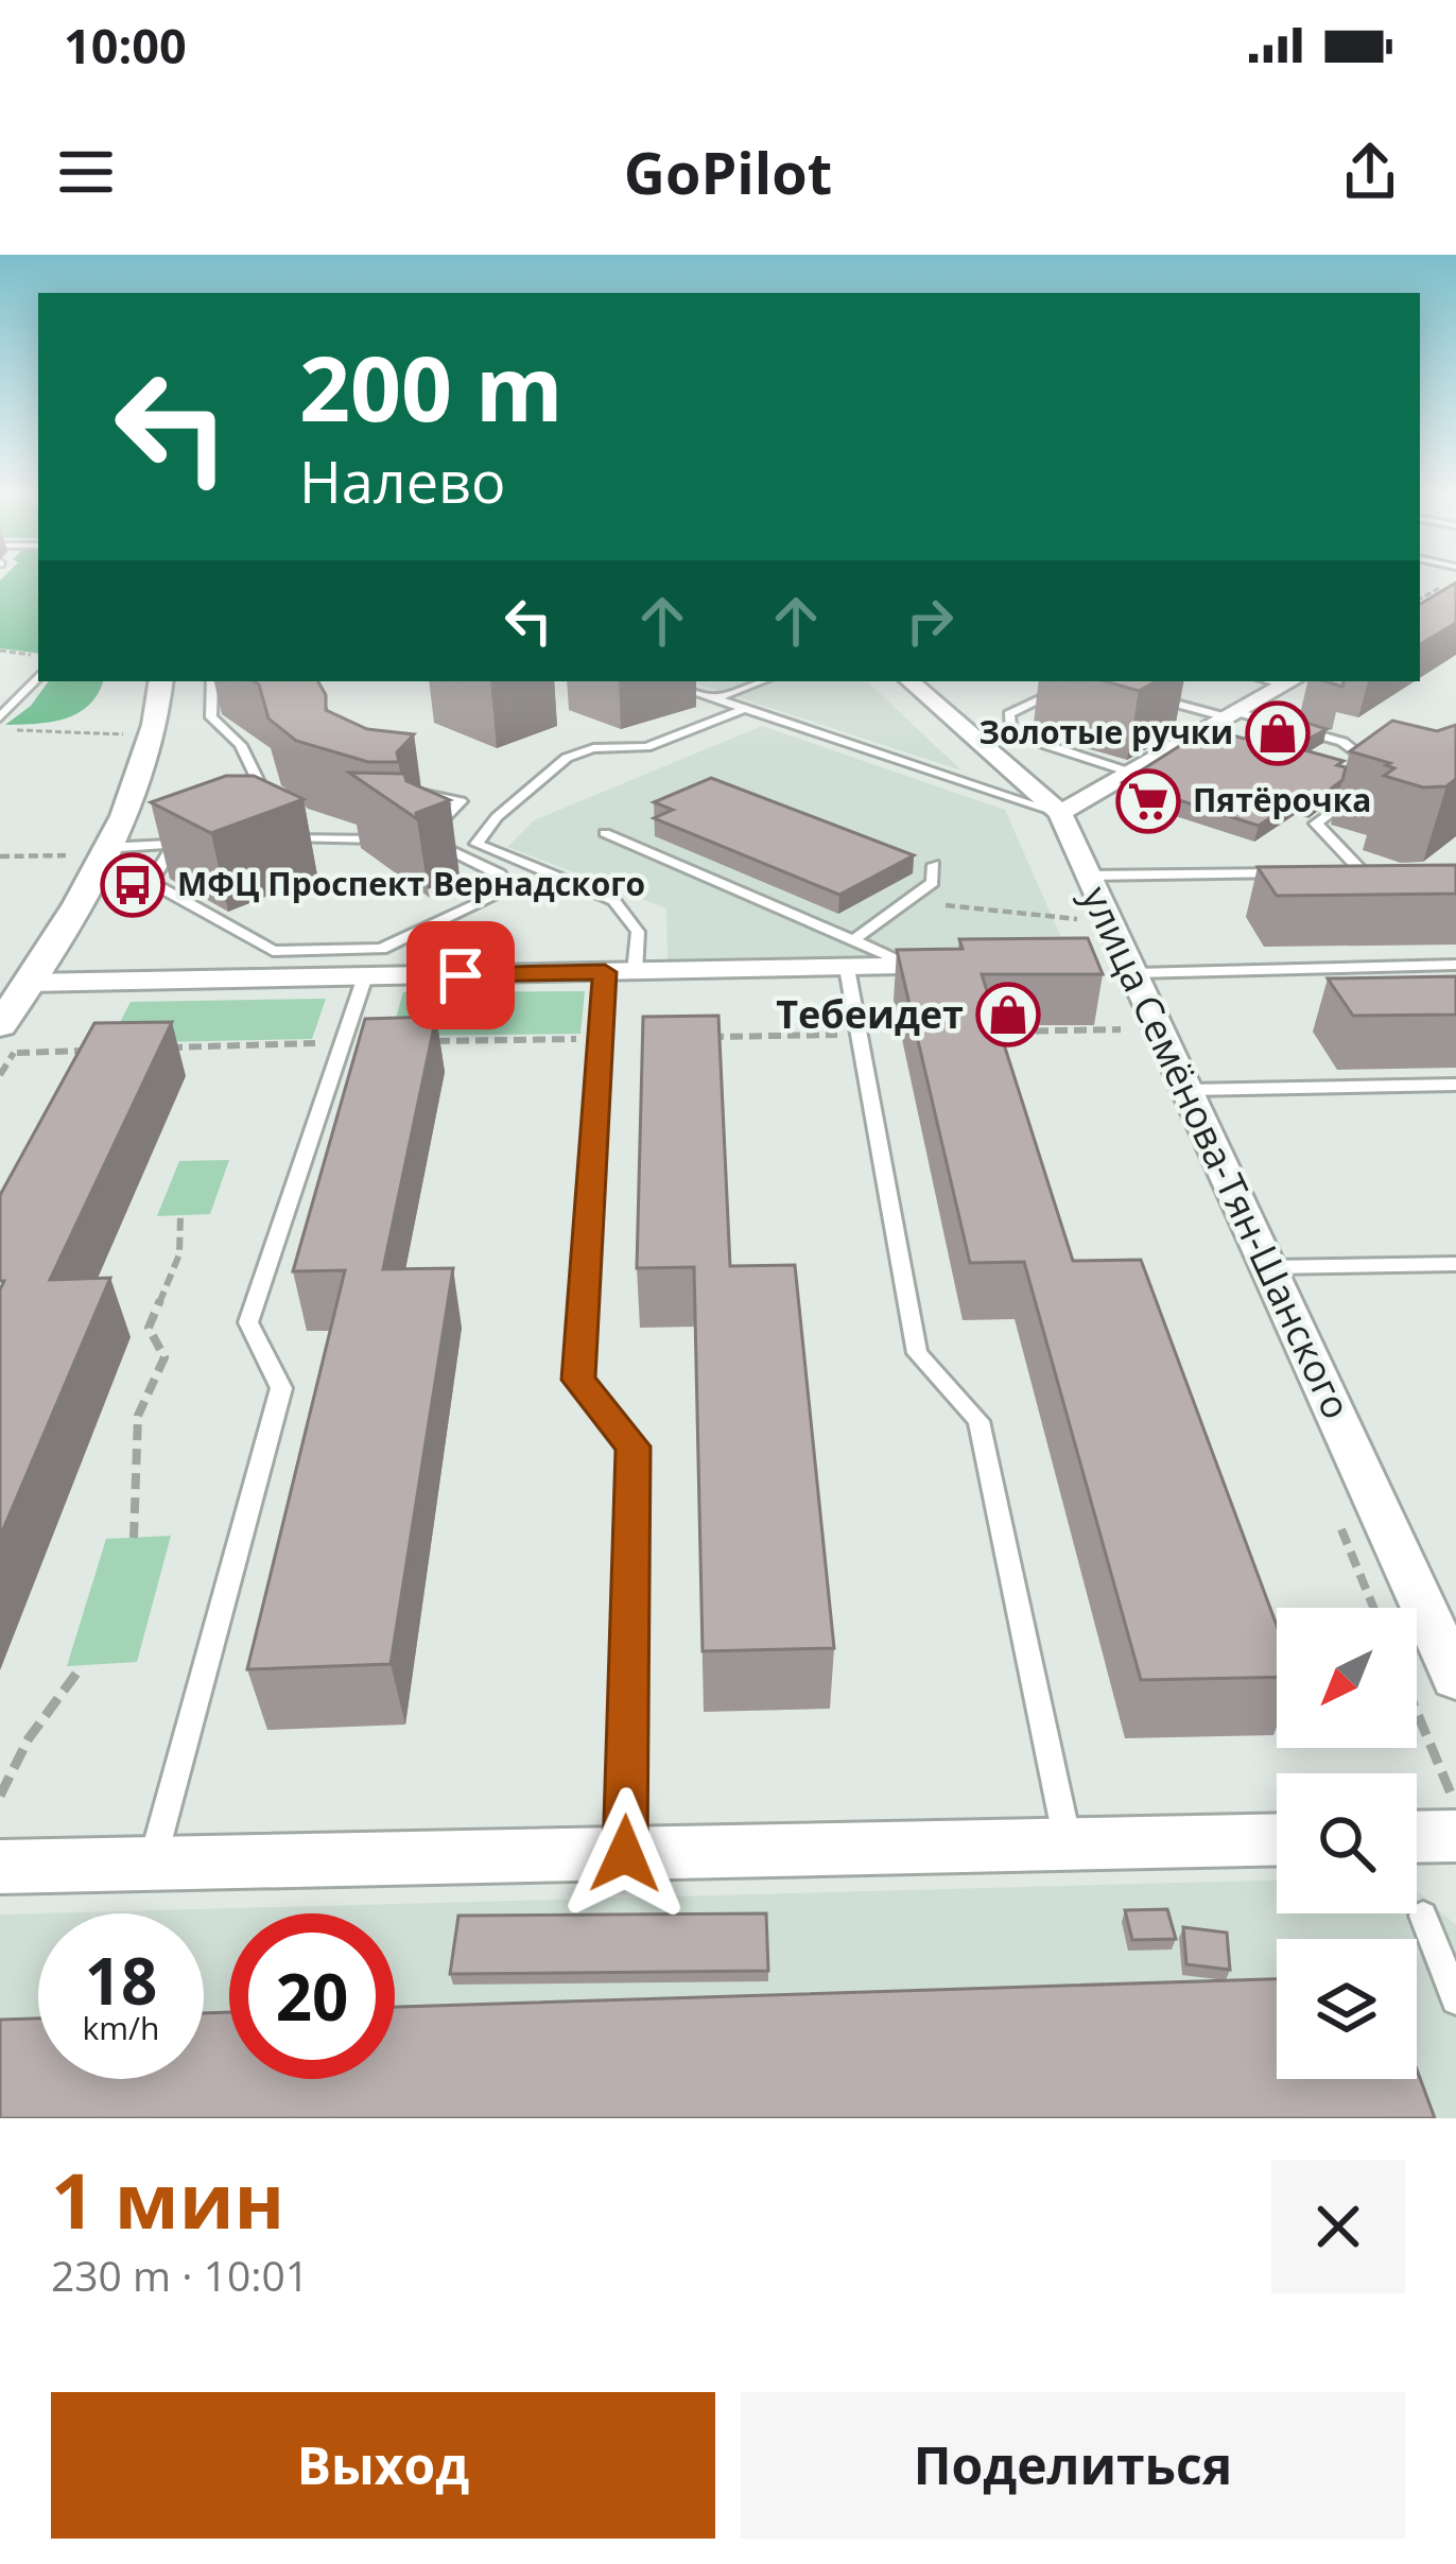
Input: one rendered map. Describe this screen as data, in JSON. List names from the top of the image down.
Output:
{
  "streets": {
    "street": ["улица Семёнова-Тян-Шанского"]
  },
  "places": {
    "shop": ["Золотые ручки", "Тебеидет"],
    "supermarket": ["Пятёрочка"],
    "bus stop": ["МФЦ Проспект Вернадского"]
  },
  "north": "bottom left",
  "page": {
    "status": "10:00",
    "header": "GoPilot",
    "turn": ["200 m", "Налево"],
    "speed": "18 km/h",
    "limit": "20",
    "heading": ["1 мин", "230 m · 10:01"],
    "buttons": ["Выход", "Поделиться"]
  }
}
